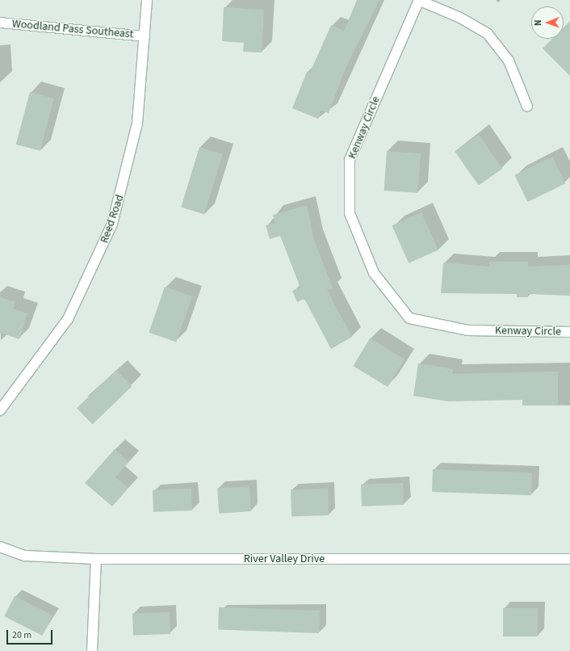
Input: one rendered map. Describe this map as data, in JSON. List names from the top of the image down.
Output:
{
  "streets": {
    "street": [
      "Woodland Pass Southeast",
      "Kenway Circle",
      "Reed Road",
      "River Valley Drive"
    ]
  },
  "crossings": [
    ["Woodland Pass Southeast", "Reed Road"]
  ],
  "scale_bar": "20 m",
  "north": "left"
}
